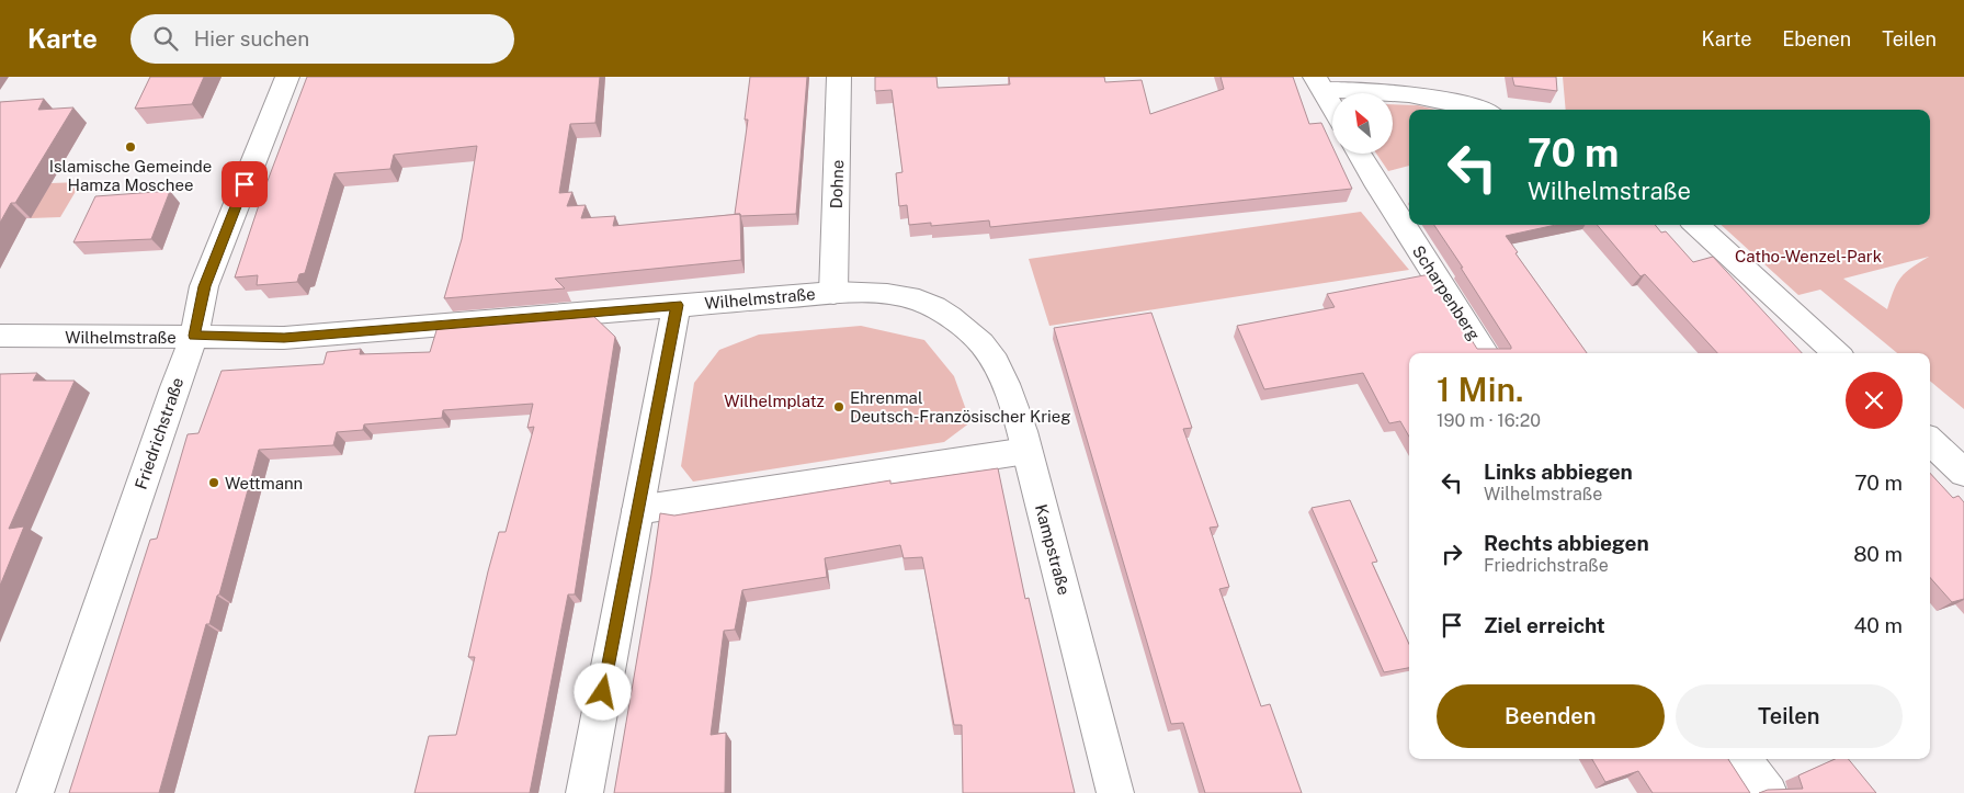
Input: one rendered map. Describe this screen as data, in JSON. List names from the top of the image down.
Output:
{
  "streets": {
    "street": [
      "Dohne",
      "Scharpenberg",
      "Wilhelmstraße",
      "Friedrichstraße",
      "Kampstraße"
    ]
  },
  "crossings": [
    ["Dohne", "Wilhelmstraße"],
    ["Wilhelmstraße", "Friedrichstraße"],
    ["Wilhelmstraße", "Kampstraße"]
  ],
  "parks": ["Catho-Wenzel-Park", "Wilhelmplatz"],
  "places": ["Islamische Gemeinde Hamza Moschee", "Ehrenmal Deutsch-Französischer Krieg", "Wettmann"],
  "north": "top left",
  "page": {
    "header": "Karte",
    "search": "Hier suchen",
    "nav": ["Karte", "Ebenen", "Teilen"],
    "turn": ["70 m", "Wilhelmstraße"],
    "heading": ["1 Min.", "190 m · 16:20"],
    "list": [
      {
        "name": "Links abbiegen",
        "note": "Wilhelmstraße",
        "value": "70 m"
      },
      {
        "name": "Rechts abbiegen",
        "note": "Friedrichstraße",
        "value": "80 m"
      },
      {
        "name": "Ziel erreicht",
        "value": "40 m"
      }
    ],
    "buttons": ["Beenden", "Teilen"]
  }
}
